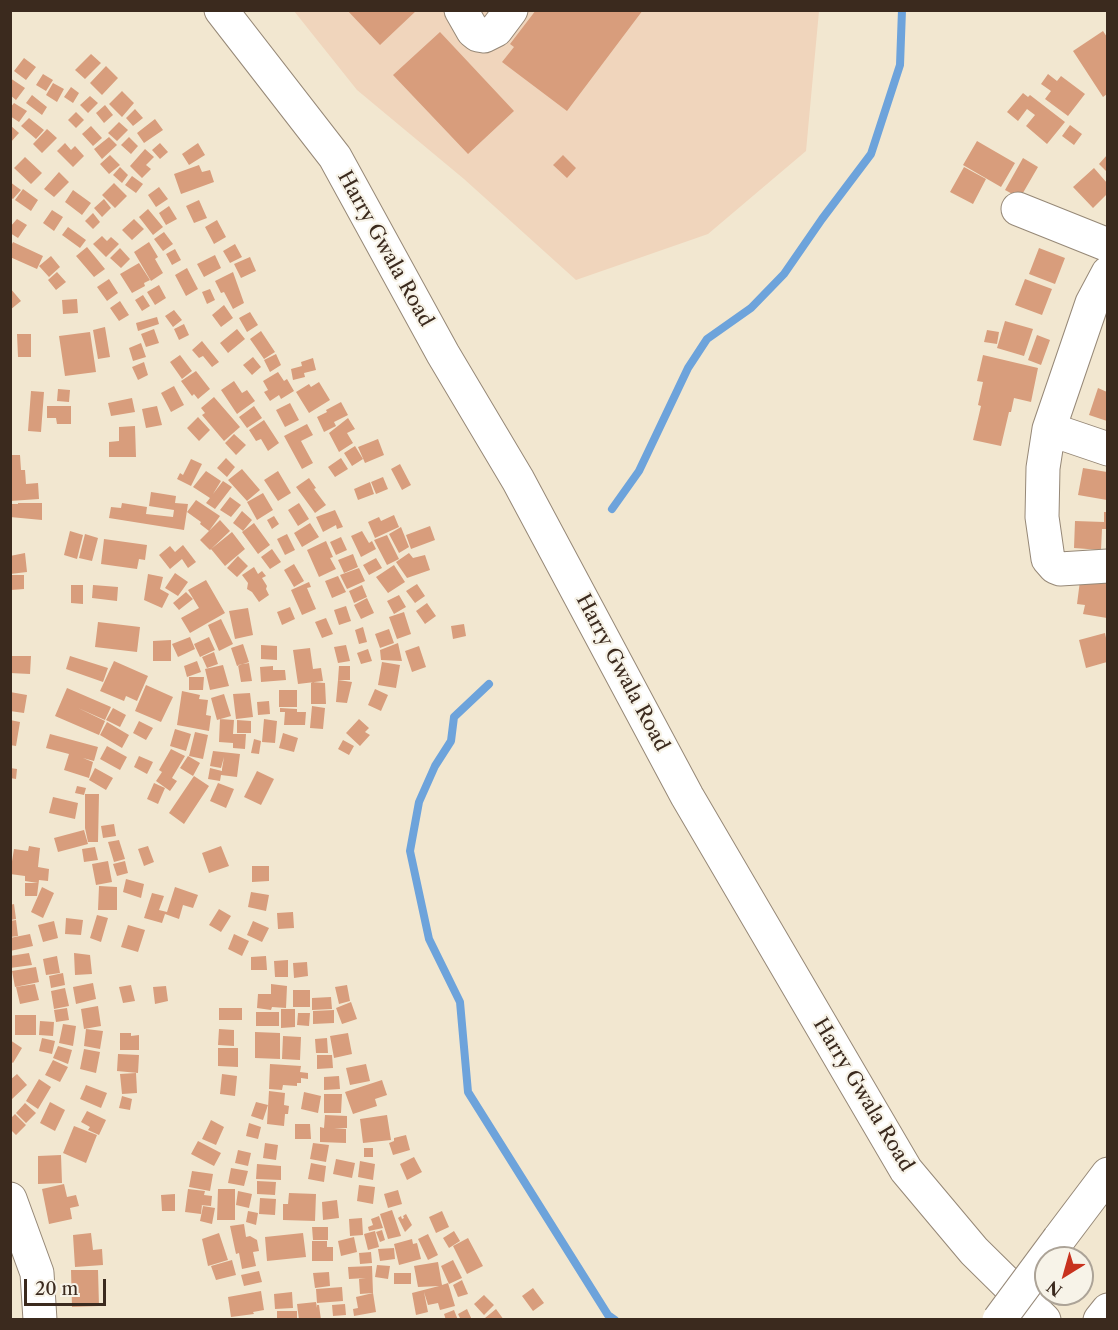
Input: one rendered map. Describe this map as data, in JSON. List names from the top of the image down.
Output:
{
  "streets": {
    "main road": ["Harry Gwala Road"]
  },
  "scale_bar": "20 m",
  "north": "bottom left"
}
